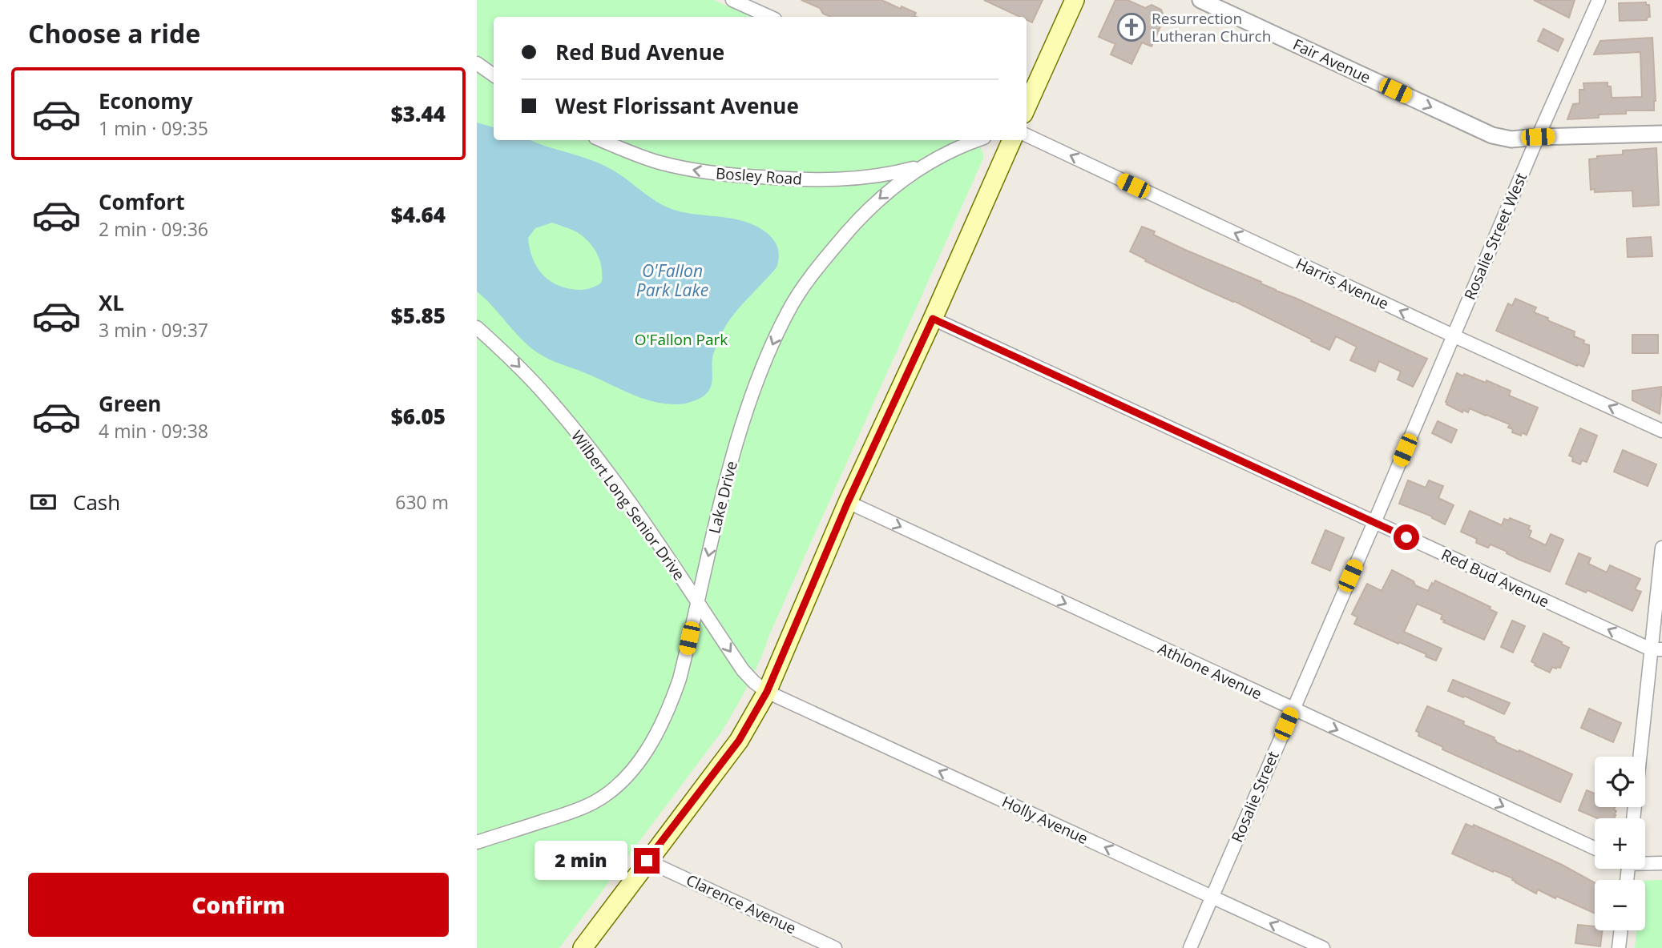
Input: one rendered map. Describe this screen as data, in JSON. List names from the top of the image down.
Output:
{
  "streets": {
    "street": [
      "Fair Avenue",
      "Bosley Road",
      "Rosalie Street West",
      "Harris Avenue",
      "Lake Drive",
      "Wilbert Long Senior Drive",
      "Red Bud Avenue",
      "Athlone Avenue",
      "Rosalie Street",
      "Holly Avenue",
      "Clarence Avenue"
    ]
  },
  "crossings": [
    ["Fair Avenue", "Rosalie Street West"],
    ["Bosley Road", "Lake Drive"],
    ["Rosalie Street West", "Harris Avenue"],
    ["Rosalie Street West", "Rosalie Street"],
    ["Harris Avenue", "Rosalie Street"],
    ["Lake Drive", "Wilbert Long Senior Drive"],
    ["Wilbert Long Senior Drive", "Holly Avenue"],
    ["Red Bud Avenue", "Rosalie Street"],
    ["Athlone Avenue", "Rosalie Street"],
    ["Rosalie Street", "Holly Avenue"]
  ],
  "one_way": [
    "Fair Avenue",
    "Bosley Road",
    "Harris Avenue",
    "Lake Drive",
    "Wilbert Long Senior Drive",
    "Red Bud Avenue",
    "Athlone Avenue",
    "Holly Avenue"
  ],
  "water": ["O'Fallon Park Lake"],
  "parks": ["O'Fallon Park"],
  "places": {
    "church": ["Resurrection Lutheran Church"]
  },
  "page": {
    "heading": "Choose a ride",
    "banner": ["Red Bud Avenue", "West Florissant Avenue"],
    "list": [
      {
        "name": "Economy",
        "note": "1 min · 09:35",
        "value": "$3.44"
      },
      {
        "name": "Comfort",
        "note": "2 min · 09:36",
        "value": "$4.64"
      },
      {
        "name": "XL",
        "note": "3 min · 09:37",
        "value": "$5.85"
      },
      {
        "name": "Green",
        "note": "4 min · 09:38",
        "value": "$6.05"
      }
    ],
    "pay": ["Cash", "630 m"],
    "map_buttons": ["+", "−"],
    "bubble": "2 min",
    "buttons": "Confirm"
  }
}
